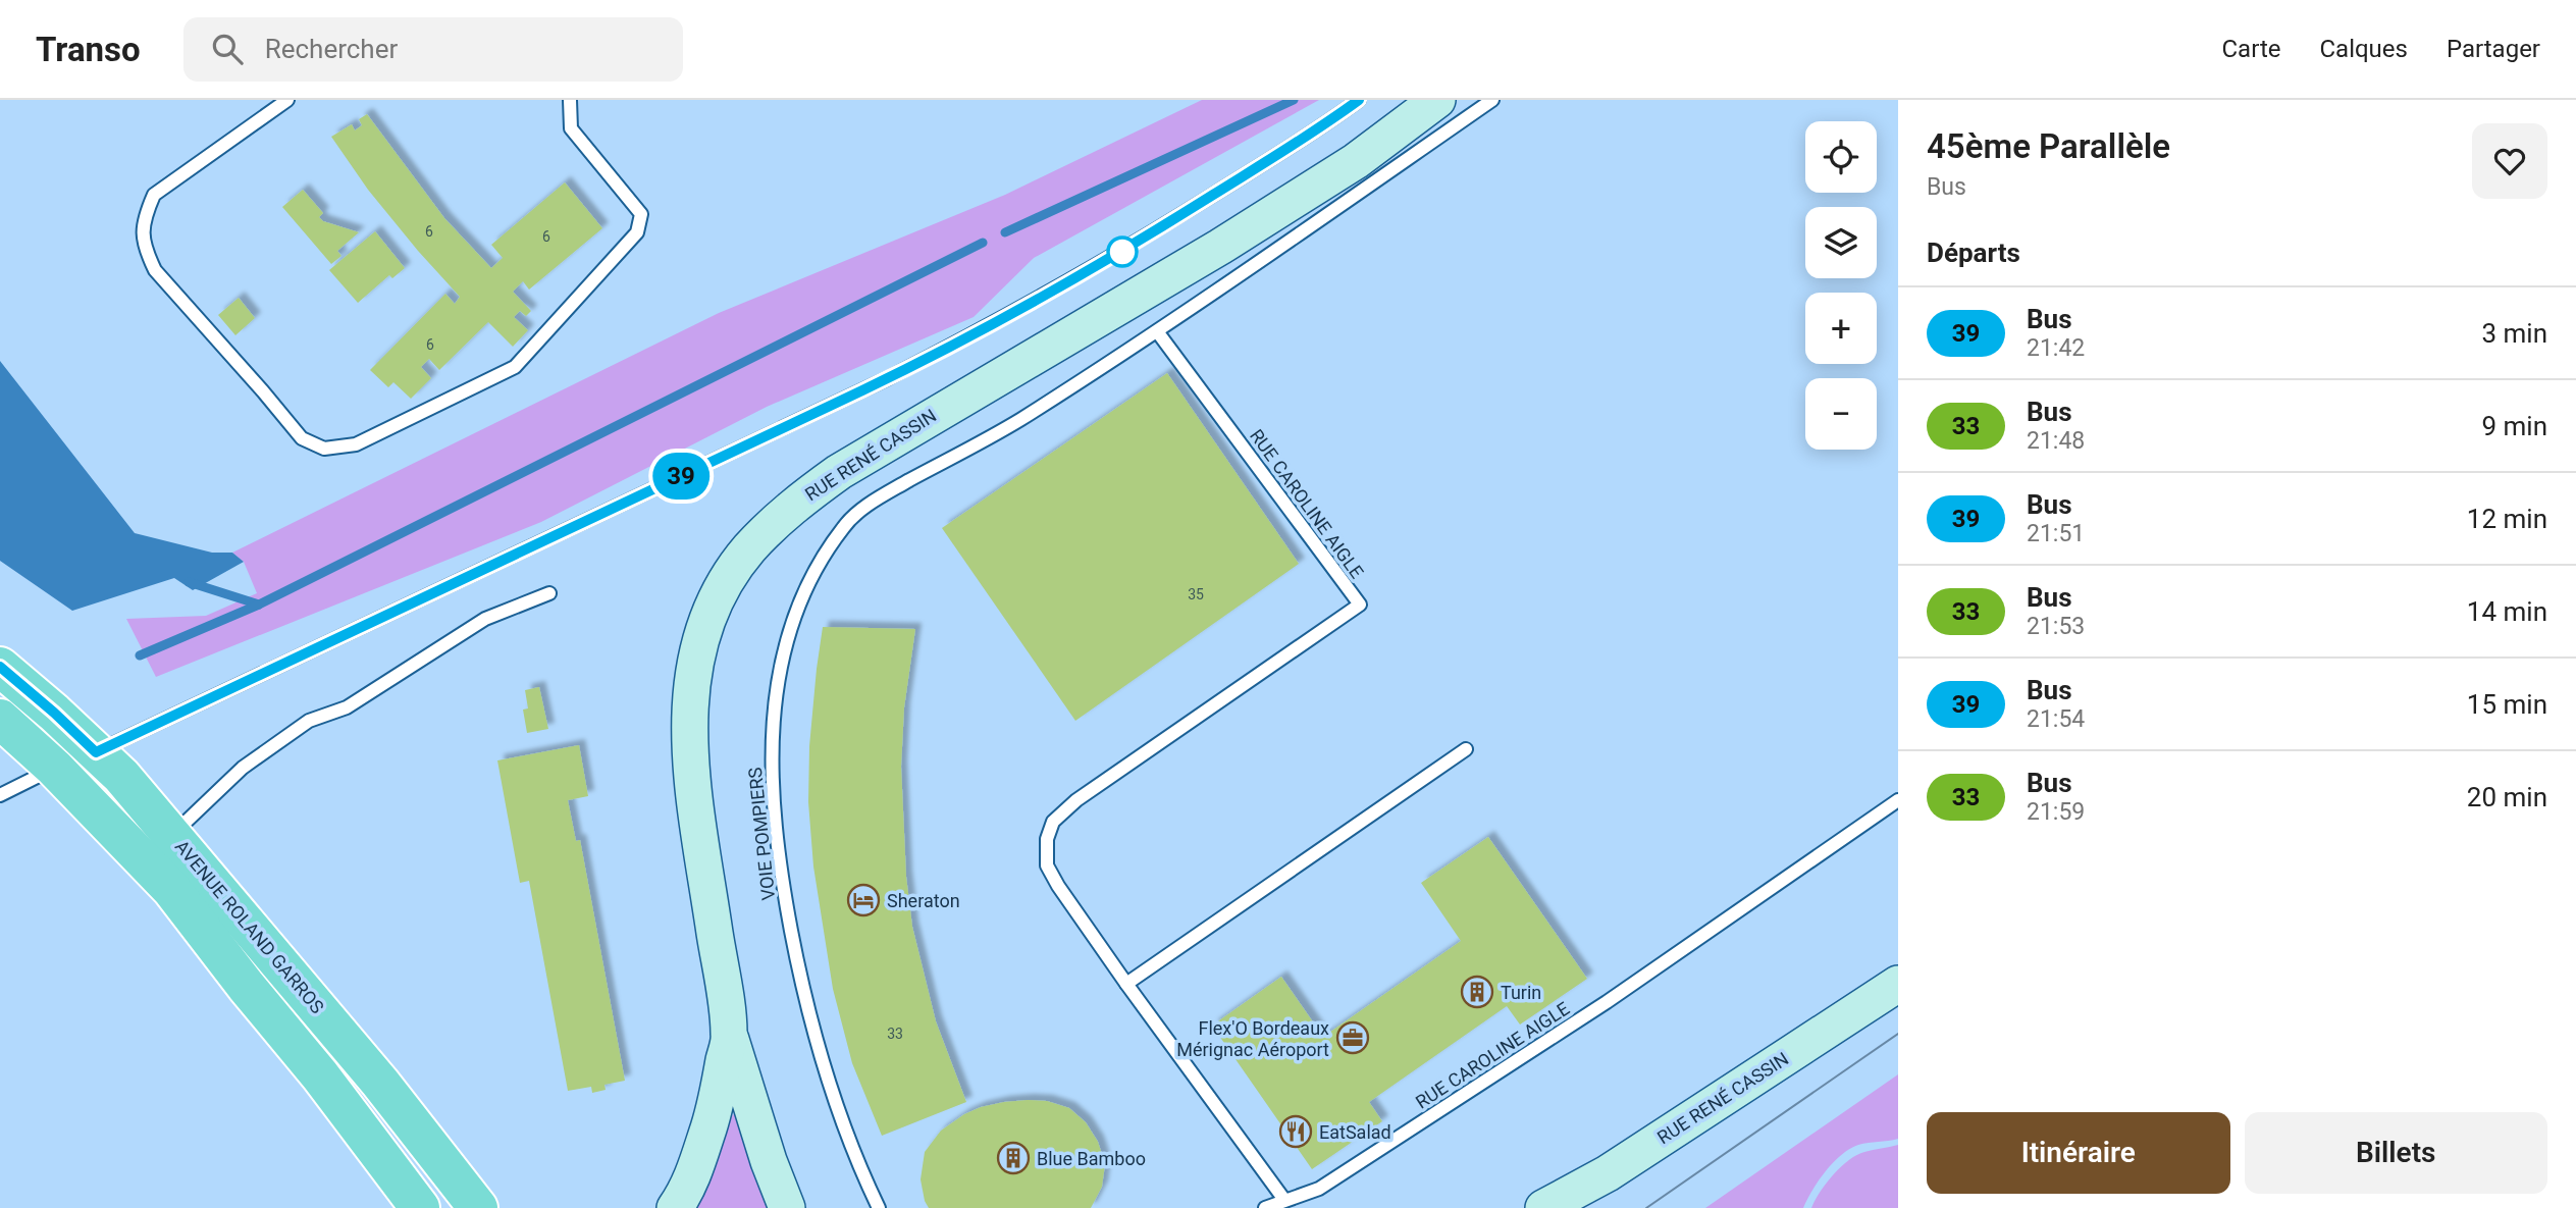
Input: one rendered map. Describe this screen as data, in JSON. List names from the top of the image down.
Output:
{
  "streets": {
    "main road": ["AVENUE ROLAND GARROS"],
    "street": ["RUE RENÉ CASSIN"],
    "lane": ["RUE CAROLINE AIGLE", "VOIE POMPIERS"]
  },
  "crossings": [
    ["RUE CAROLINE AIGLE", "VOIE POMPIERS"]
  ],
  "places": {
    "hotel": ["Sheraton"],
    "building": ["Turin", "Blue Bamboo"],
    "office": ["Flex'O Bordeaux Mérignac Aéroport"],
    "restaurant": ["EatSalad"]
  },
  "lines": ["bus line 39"],
  "house_numbers": [
    "6",
    "6",
    "6",
    "35",
    "33"
  ],
  "page": {
    "header": "Transo",
    "search": "Rechercher",
    "nav": ["Carte", "Calques", "Partager"],
    "on_map": "39",
    "heading": [
      ["45ème Parallèle", "Bus"],
      "Départs"
    ],
    "map_buttons": ["+", "−"],
    "list": [
      {
        "mark": "39",
        "name": "Bus",
        "note": "21:42",
        "value": "3 min"
      },
      {
        "mark": "33",
        "name": "Bus",
        "note": "21:48",
        "value": "9 min"
      },
      {
        "mark": "39",
        "name": "Bus",
        "note": "21:51",
        "value": "12 min"
      },
      {
        "mark": "33",
        "name": "Bus",
        "note": "21:53",
        "value": "14 min"
      },
      {
        "mark": "39",
        "name": "Bus",
        "note": "21:54",
        "value": "15 min"
      },
      {
        "mark": "33",
        "name": "Bus",
        "note": "21:59",
        "value": "20 min"
      }
    ],
    "buttons": ["Itinéraire", "Billets"]
  }
}
